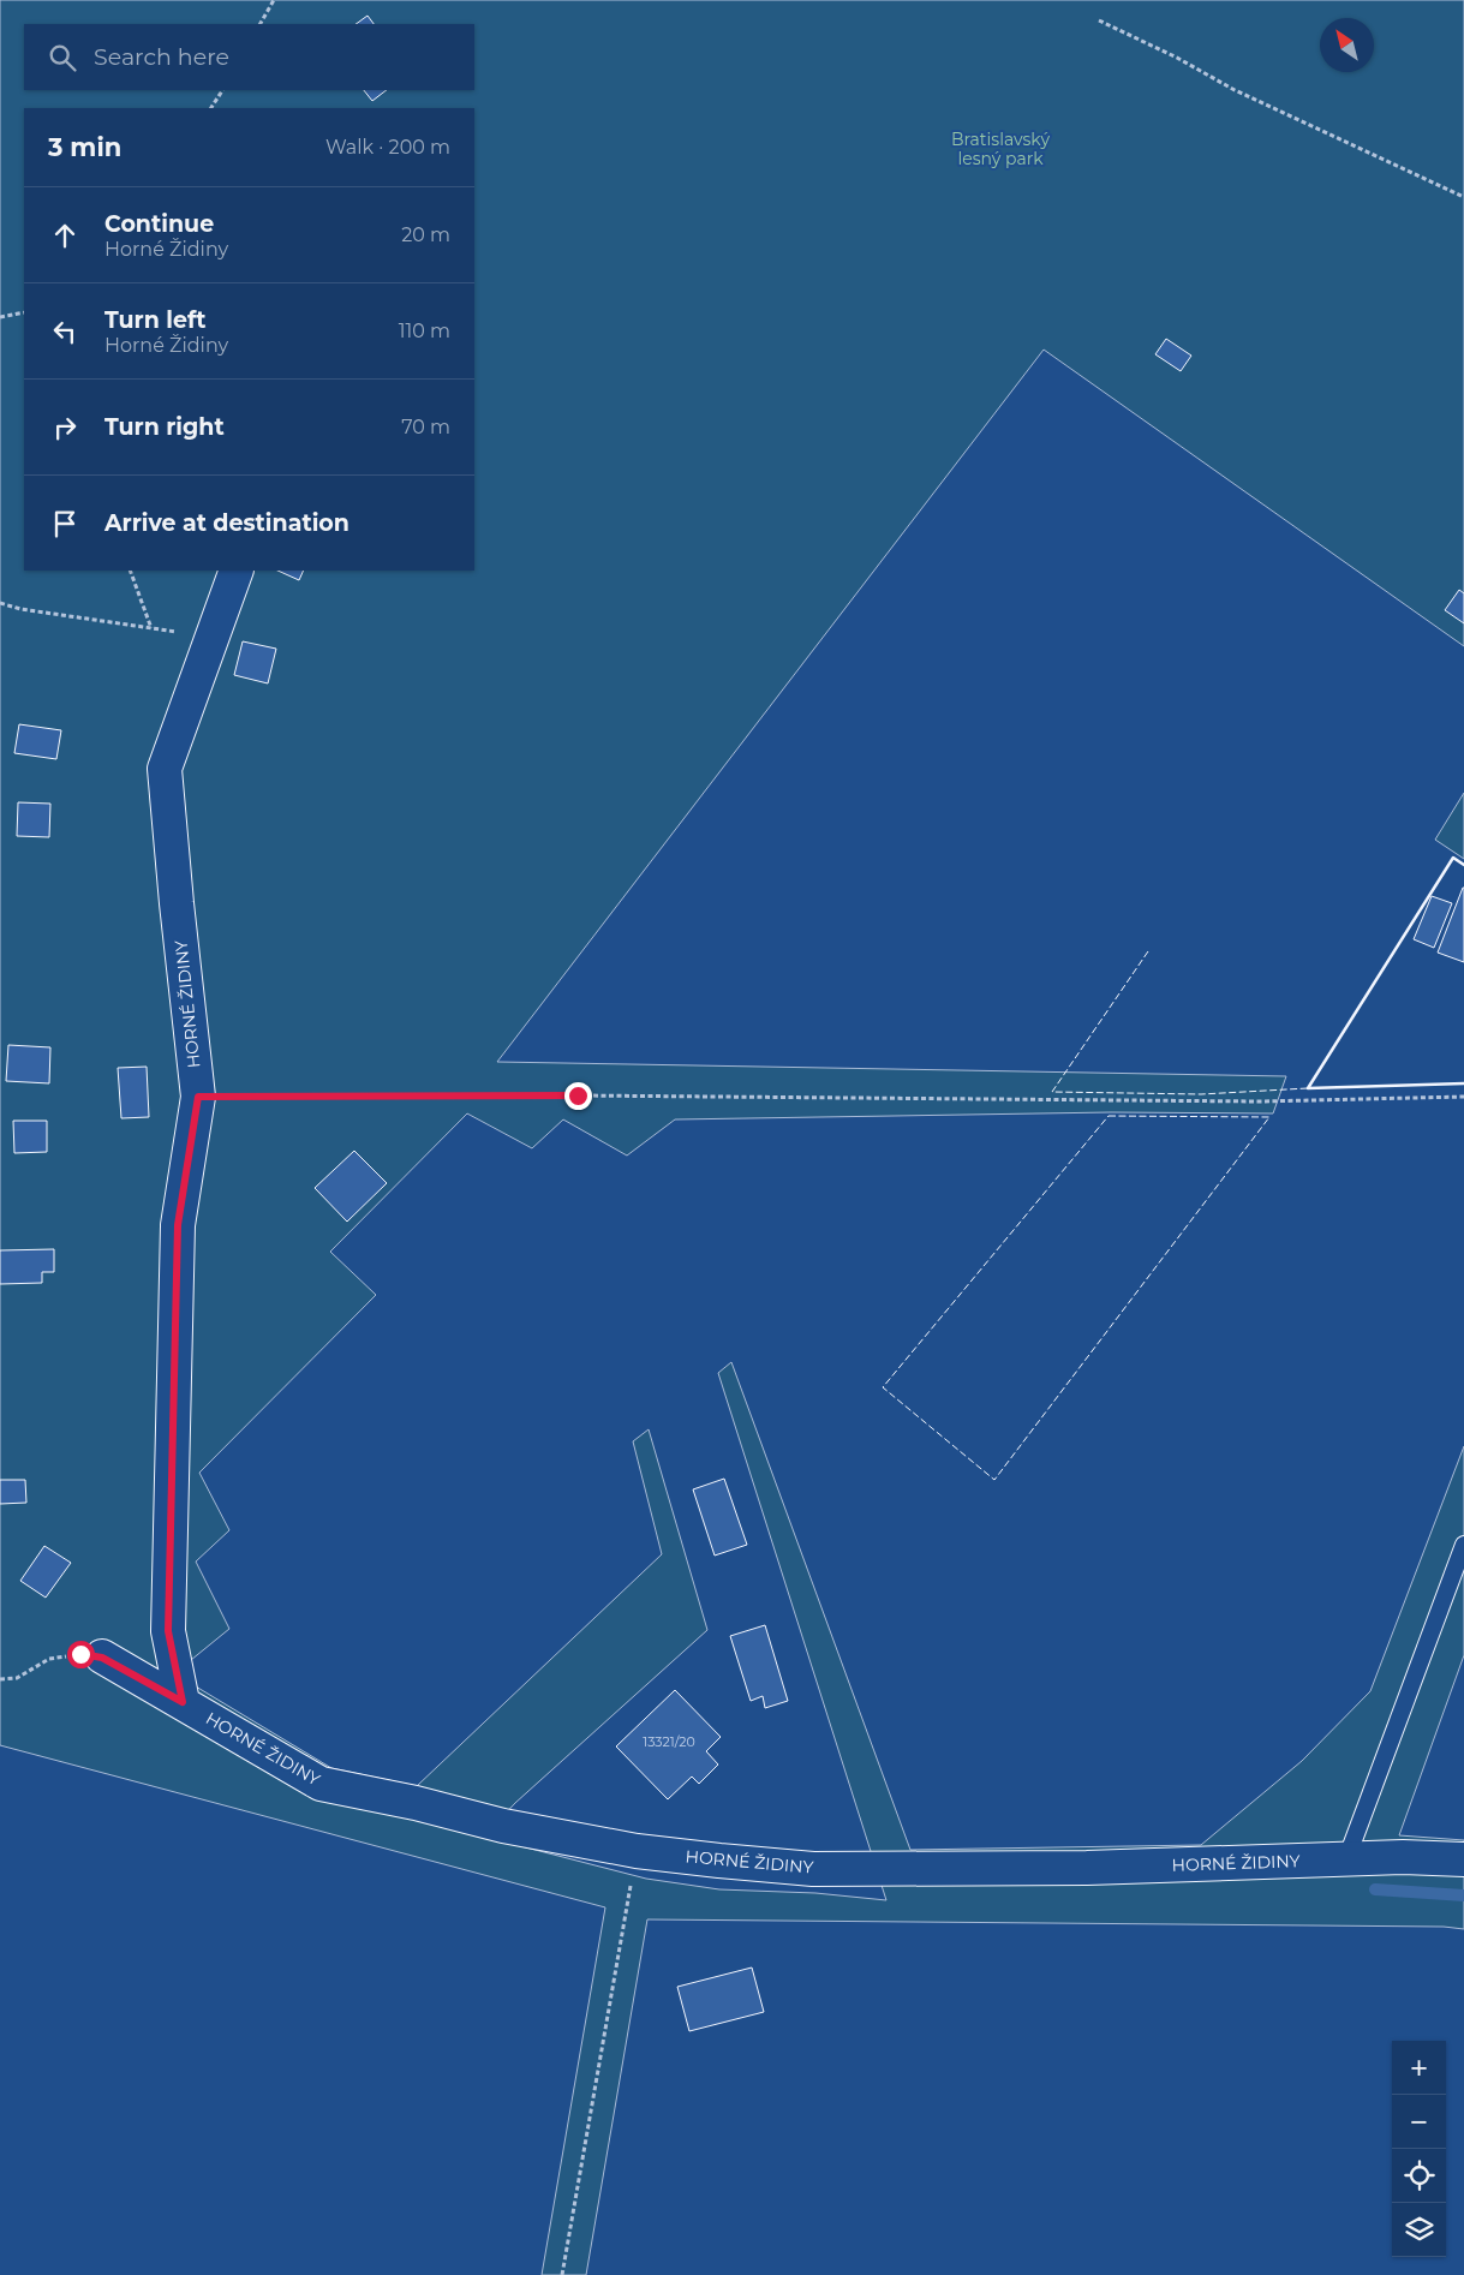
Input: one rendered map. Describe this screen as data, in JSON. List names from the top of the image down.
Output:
{
  "streets": {
    "street": ["HORNÉ ŽIDINY"]
  },
  "parks": ["Bratislavský lesný park"],
  "house_numbers": ["13321/20"],
  "north": "top left",
  "page": {
    "search": "Search here",
    "heading": ["3 min", "Walk · 200 m"],
    "list": [
      ["Continue", "Horné Židiny", "20 m"],
      ["Turn left", "Horné Židiny", "110 m"],
      ["Turn right", "70 m"],
      "Arrive at destination"
    ],
    "map_buttons": ["+", "−"]
  }
}
